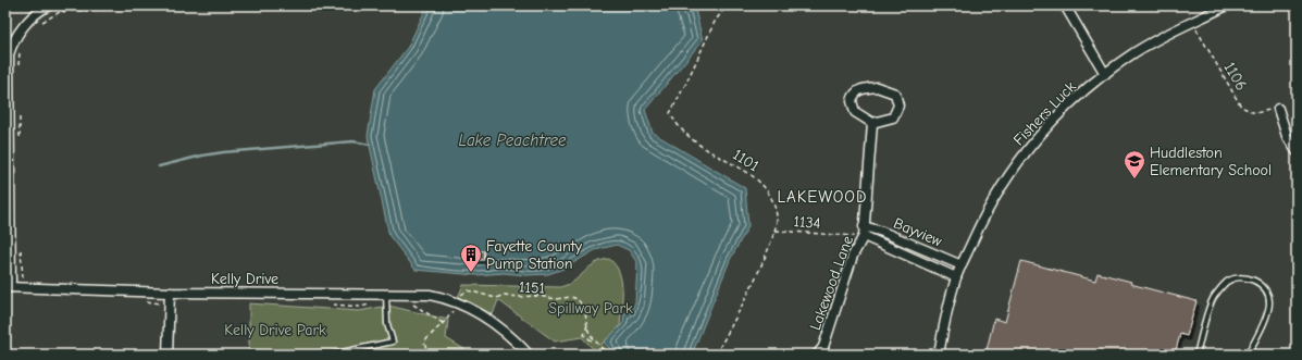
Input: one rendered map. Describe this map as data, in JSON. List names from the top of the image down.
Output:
{
  "streets": {
    "street": [
      "Fishers Luck",
      "Bayview",
      "Kelly Drive",
      "Lakewood Lane"
    ],
    "path": [
      "1106",
      "1101",
      "1134",
      "1151"
    ]
  },
  "crossings": [
    ["1106", "Fishers Luck"],
    ["Fishers Luck", "Bayview"],
    ["1101", "1134"],
    ["1134", "Bayview"],
    ["1134", "Lakewood Lane"],
    ["Bayview", "Lakewood Lane"]
  ],
  "districts": ["LAKEWOOD"],
  "water": ["Lake Peachtree"],
  "parks": ["Spillway Park", "Kelly Drive Park"],
  "places": {
    "school or university": ["Huddleston Elementary School"],
    "building": ["Fayette County Pump Station"]
  }
}
